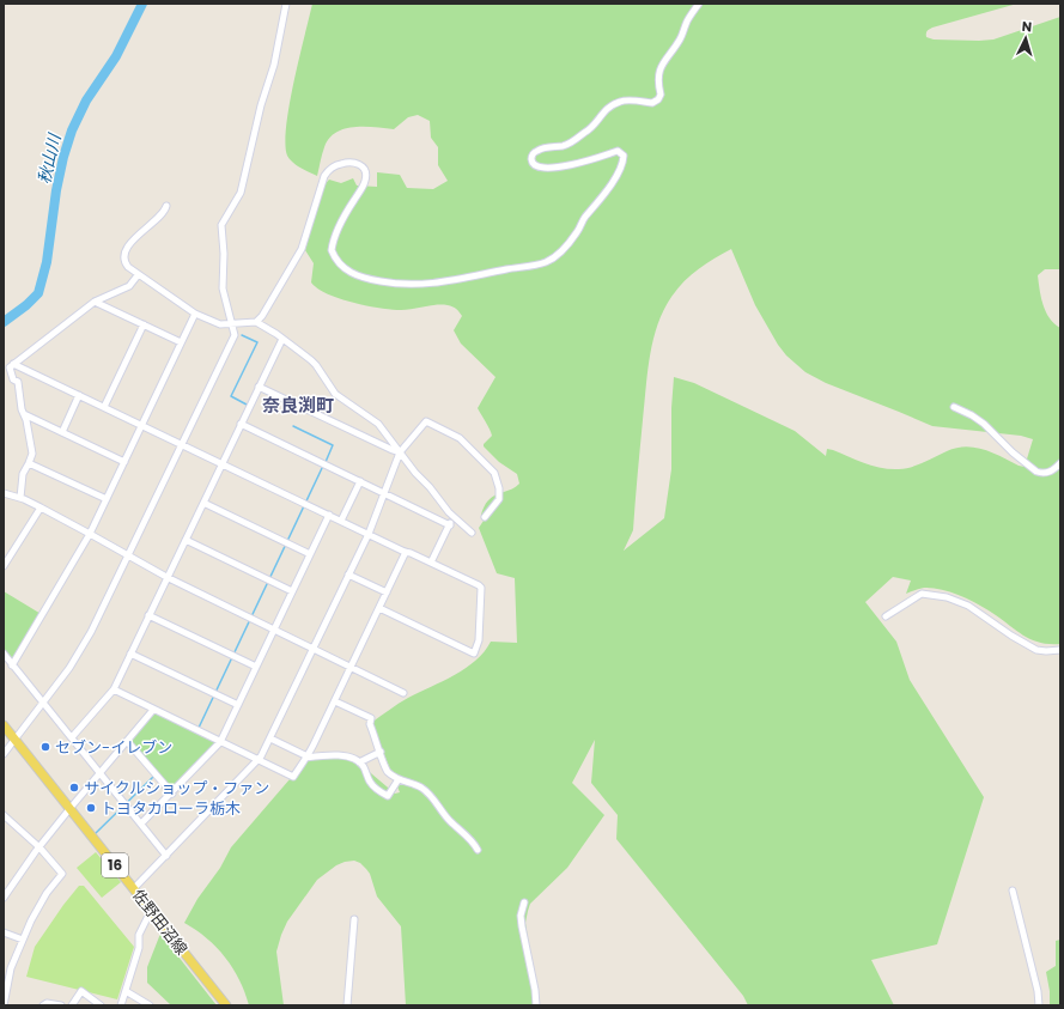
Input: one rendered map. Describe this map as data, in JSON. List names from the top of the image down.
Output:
{
  "streets": {
    "main road": ["16", "佐野田沼線"]
  },
  "districts": ["奈良渕町"],
  "water": ["秋山川"],
  "places": ["セブン-イレブン", "サイクルショップ・ファン", "トヨタカローラ栃木"],
  "north": "top"
}
